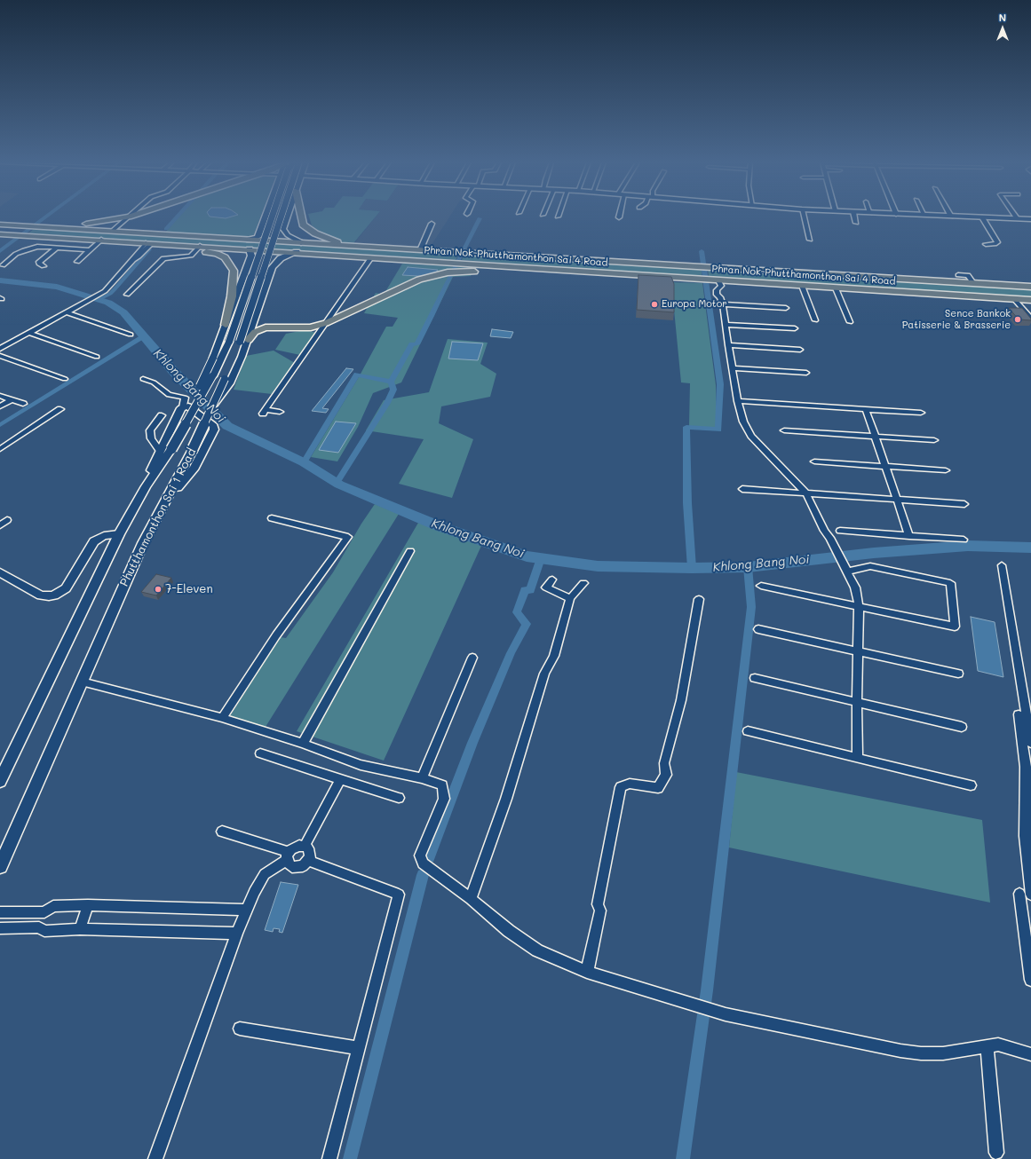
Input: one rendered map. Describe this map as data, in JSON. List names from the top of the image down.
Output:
{
  "streets": {
    "main road": ["Phran Nok-Phutthamonthon Sai 4 Road", "Phutthamonthon Sai 1 Road"]
  },
  "water": ["Khlong Bang Noi"],
  "places": ["Europa Motor", "Sence Bankok Patisserie & Brasserie", "7-Eleven"],
  "north": "top"
}
